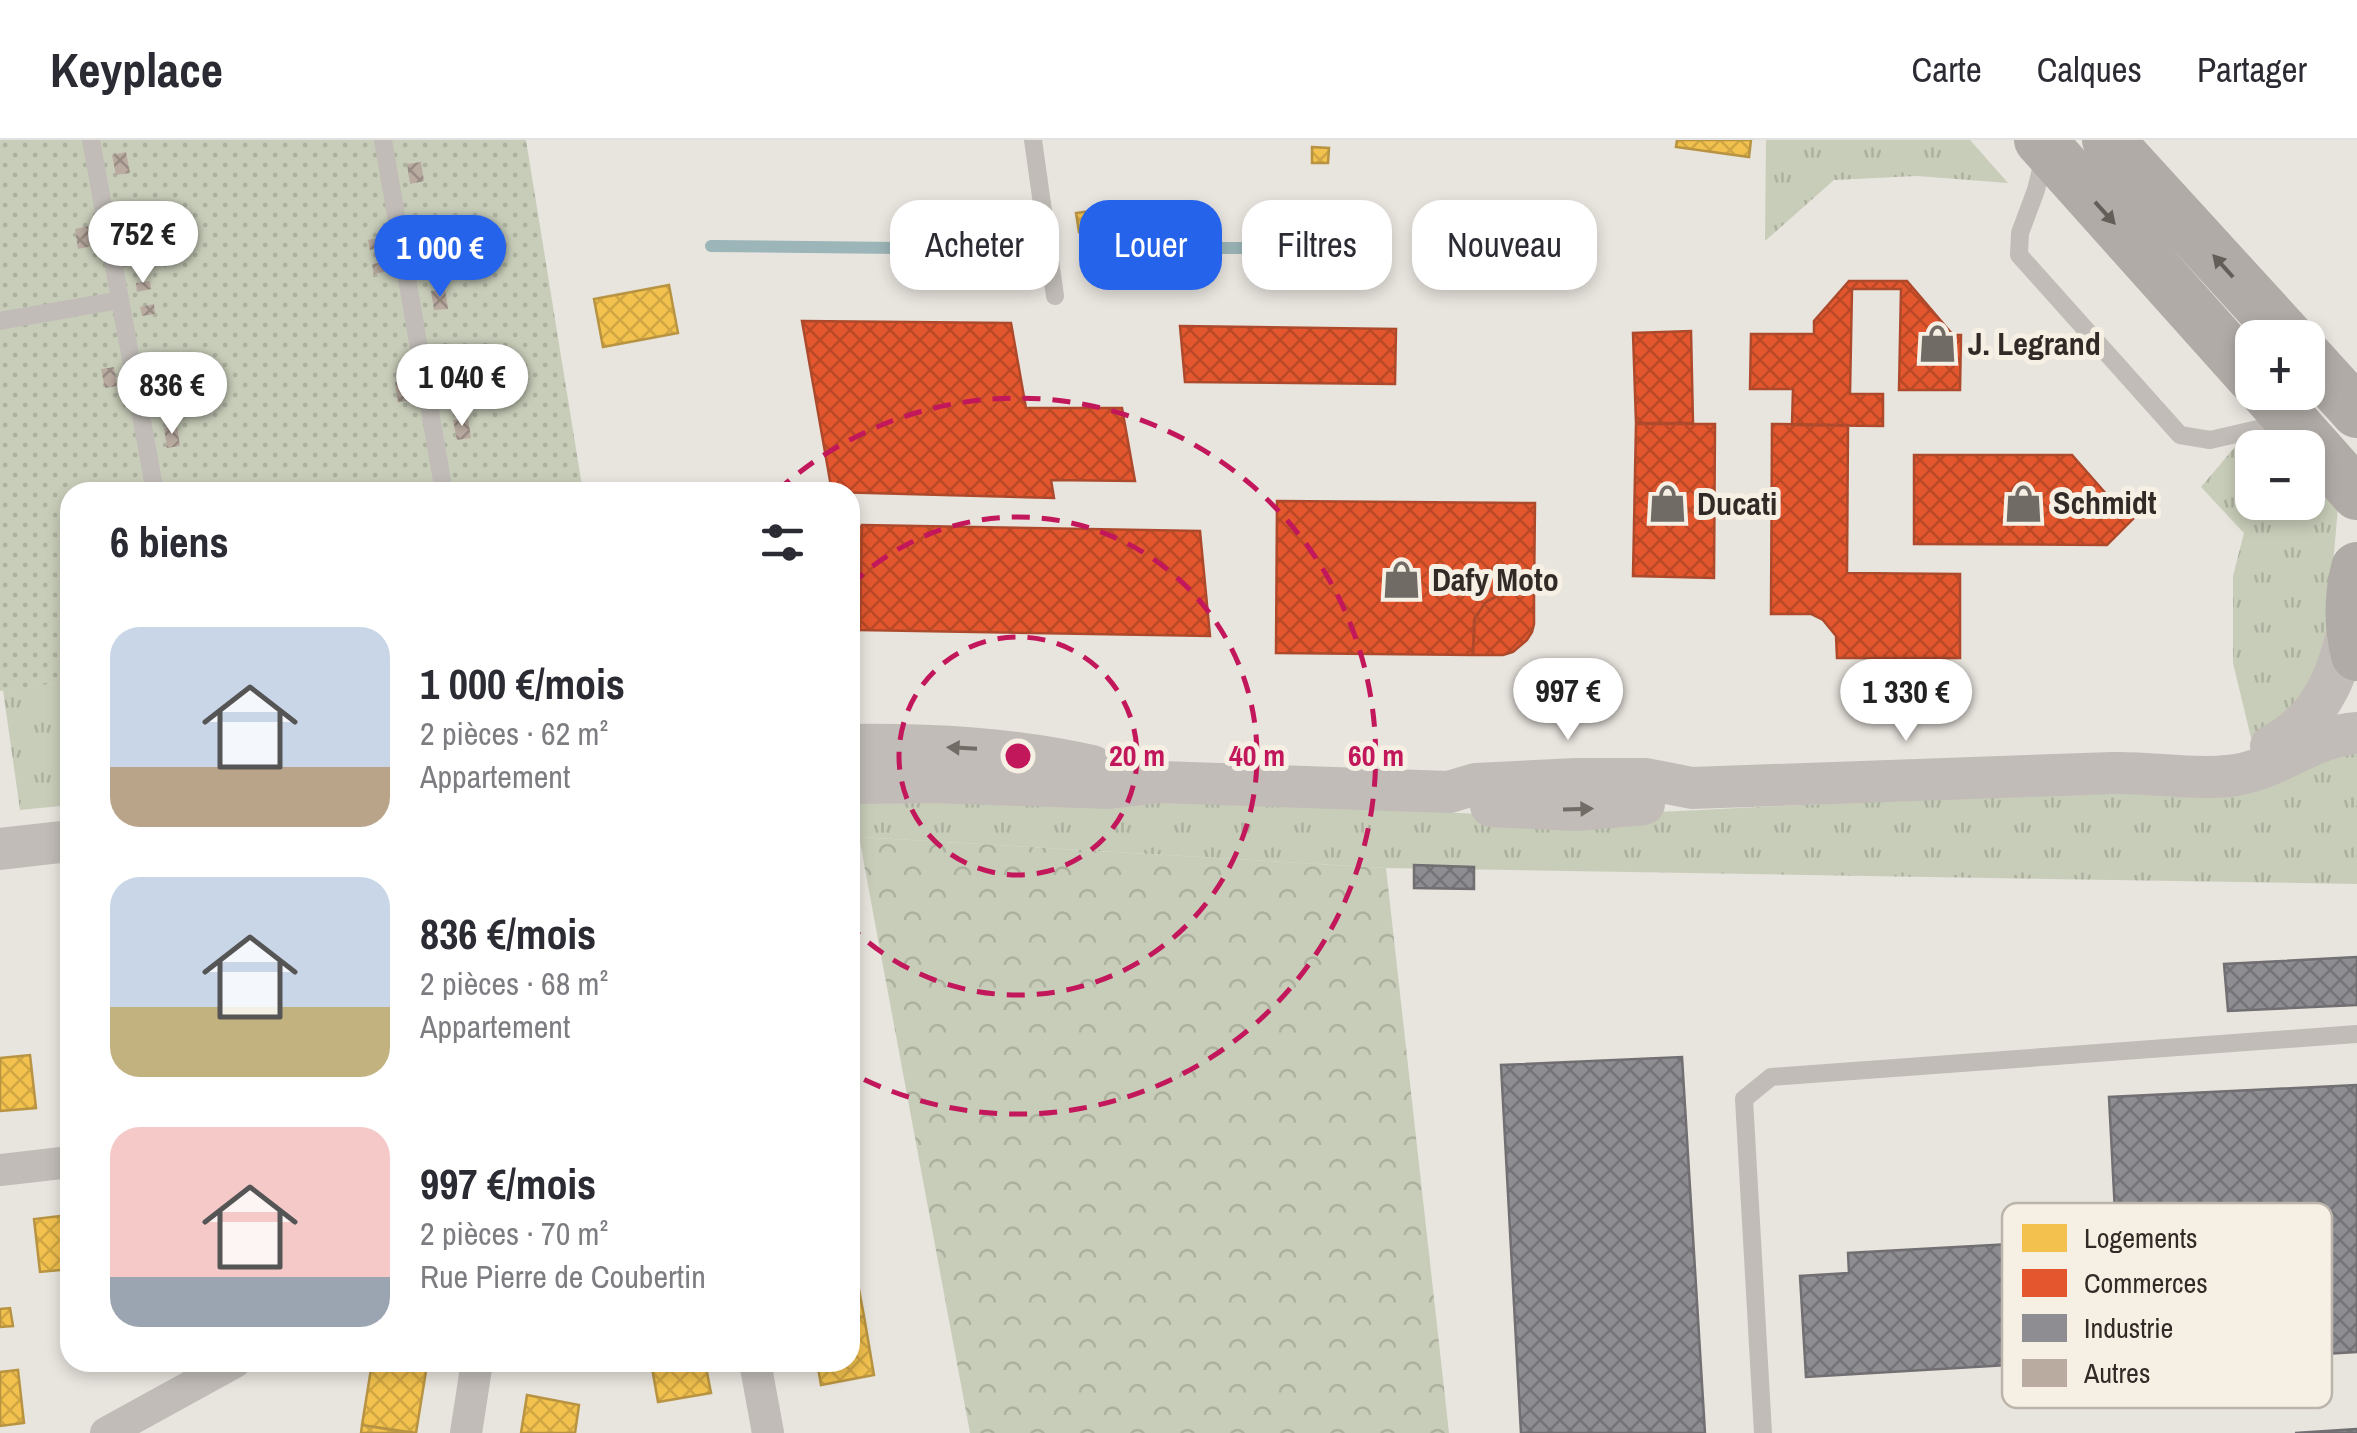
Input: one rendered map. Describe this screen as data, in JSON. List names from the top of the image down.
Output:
{
  "places": {
    "shop": [
      "J. Legrand",
      "Schmidt",
      "Ducati",
      "Dafy Moto"
    ]
  },
  "legend": [
    "Logements",
    "Commerces",
    "Industrie",
    "Autres"
  ],
  "page": {
    "header": "Keyplace",
    "nav": ["Carte", "Calques", "Partager"],
    "chip": [
      "Acheter",
      "Louer",
      "Filtres",
      "Nouveau"
    ],
    "price": [
      "752 €",
      "1 000 €",
      "1 040 €",
      "836 €",
      "997 €",
      "1 330 €"
    ],
    "map_buttons": ["+", "−"],
    "heading": "6 biens",
    "list": [
      {
        "name": "1 000 €/mois",
        "note": "2 pièces · 62 m² · Appartement"
      },
      {
        "name": "836 €/mois",
        "note": "2 pièces · 68 m² · Appartement"
      },
      {
        "name": "997 €/mois",
        "note": "2 pièces · 70 m² · Rue Pierre de Coubertin"
      }
    ]
  },
  "rings": ["20 m", "40 m", "60 m"]
}
